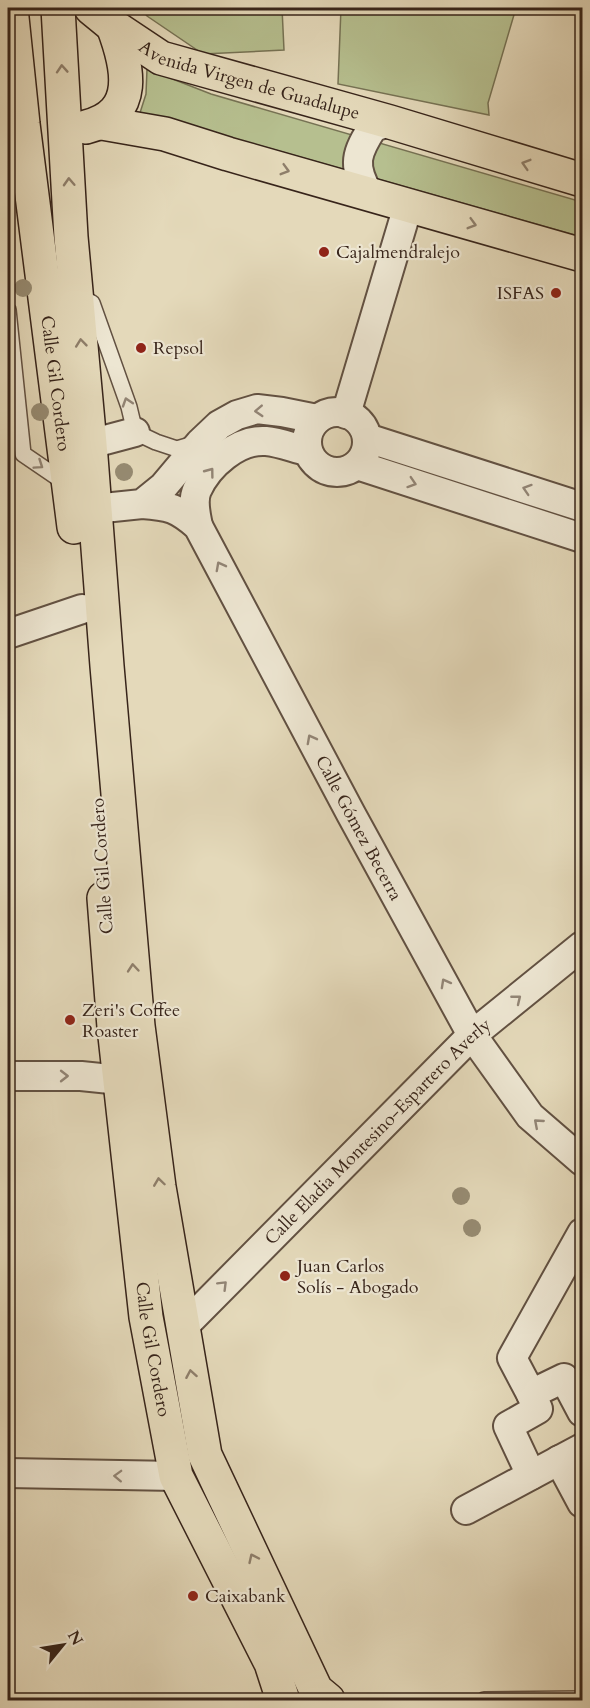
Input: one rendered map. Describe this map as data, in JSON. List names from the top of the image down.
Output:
{
  "streets": {
    "main road": ["Avenida Virgen de Guadalupe", "Calle Gil Cordero"],
    "street": ["Calle Gómez Becerra", "Calle Eladia Montesino-Espartero Averly"]
  },
  "crossings": [
    ["Calle Gil Cordero", "Calle Gómez Becerra"],
    ["Calle Gil Cordero", "Calle Eladia Montesino-Espartero Averly"],
    ["Calle Gómez Becerra", "Calle Eladia Montesino-Espartero Averly"]
  ],
  "one_way": ["Calle Gómez Becerra", "Calle Eladia Montesino-Espartero Averly"],
  "places": [
    "Cajalmendralejo",
    "ISFAS",
    "Repsol",
    "Zeri's Coffee Roaster",
    "Juan Carlos Solís - Abogado",
    "Caixabank"
  ],
  "north": "top right"
}
